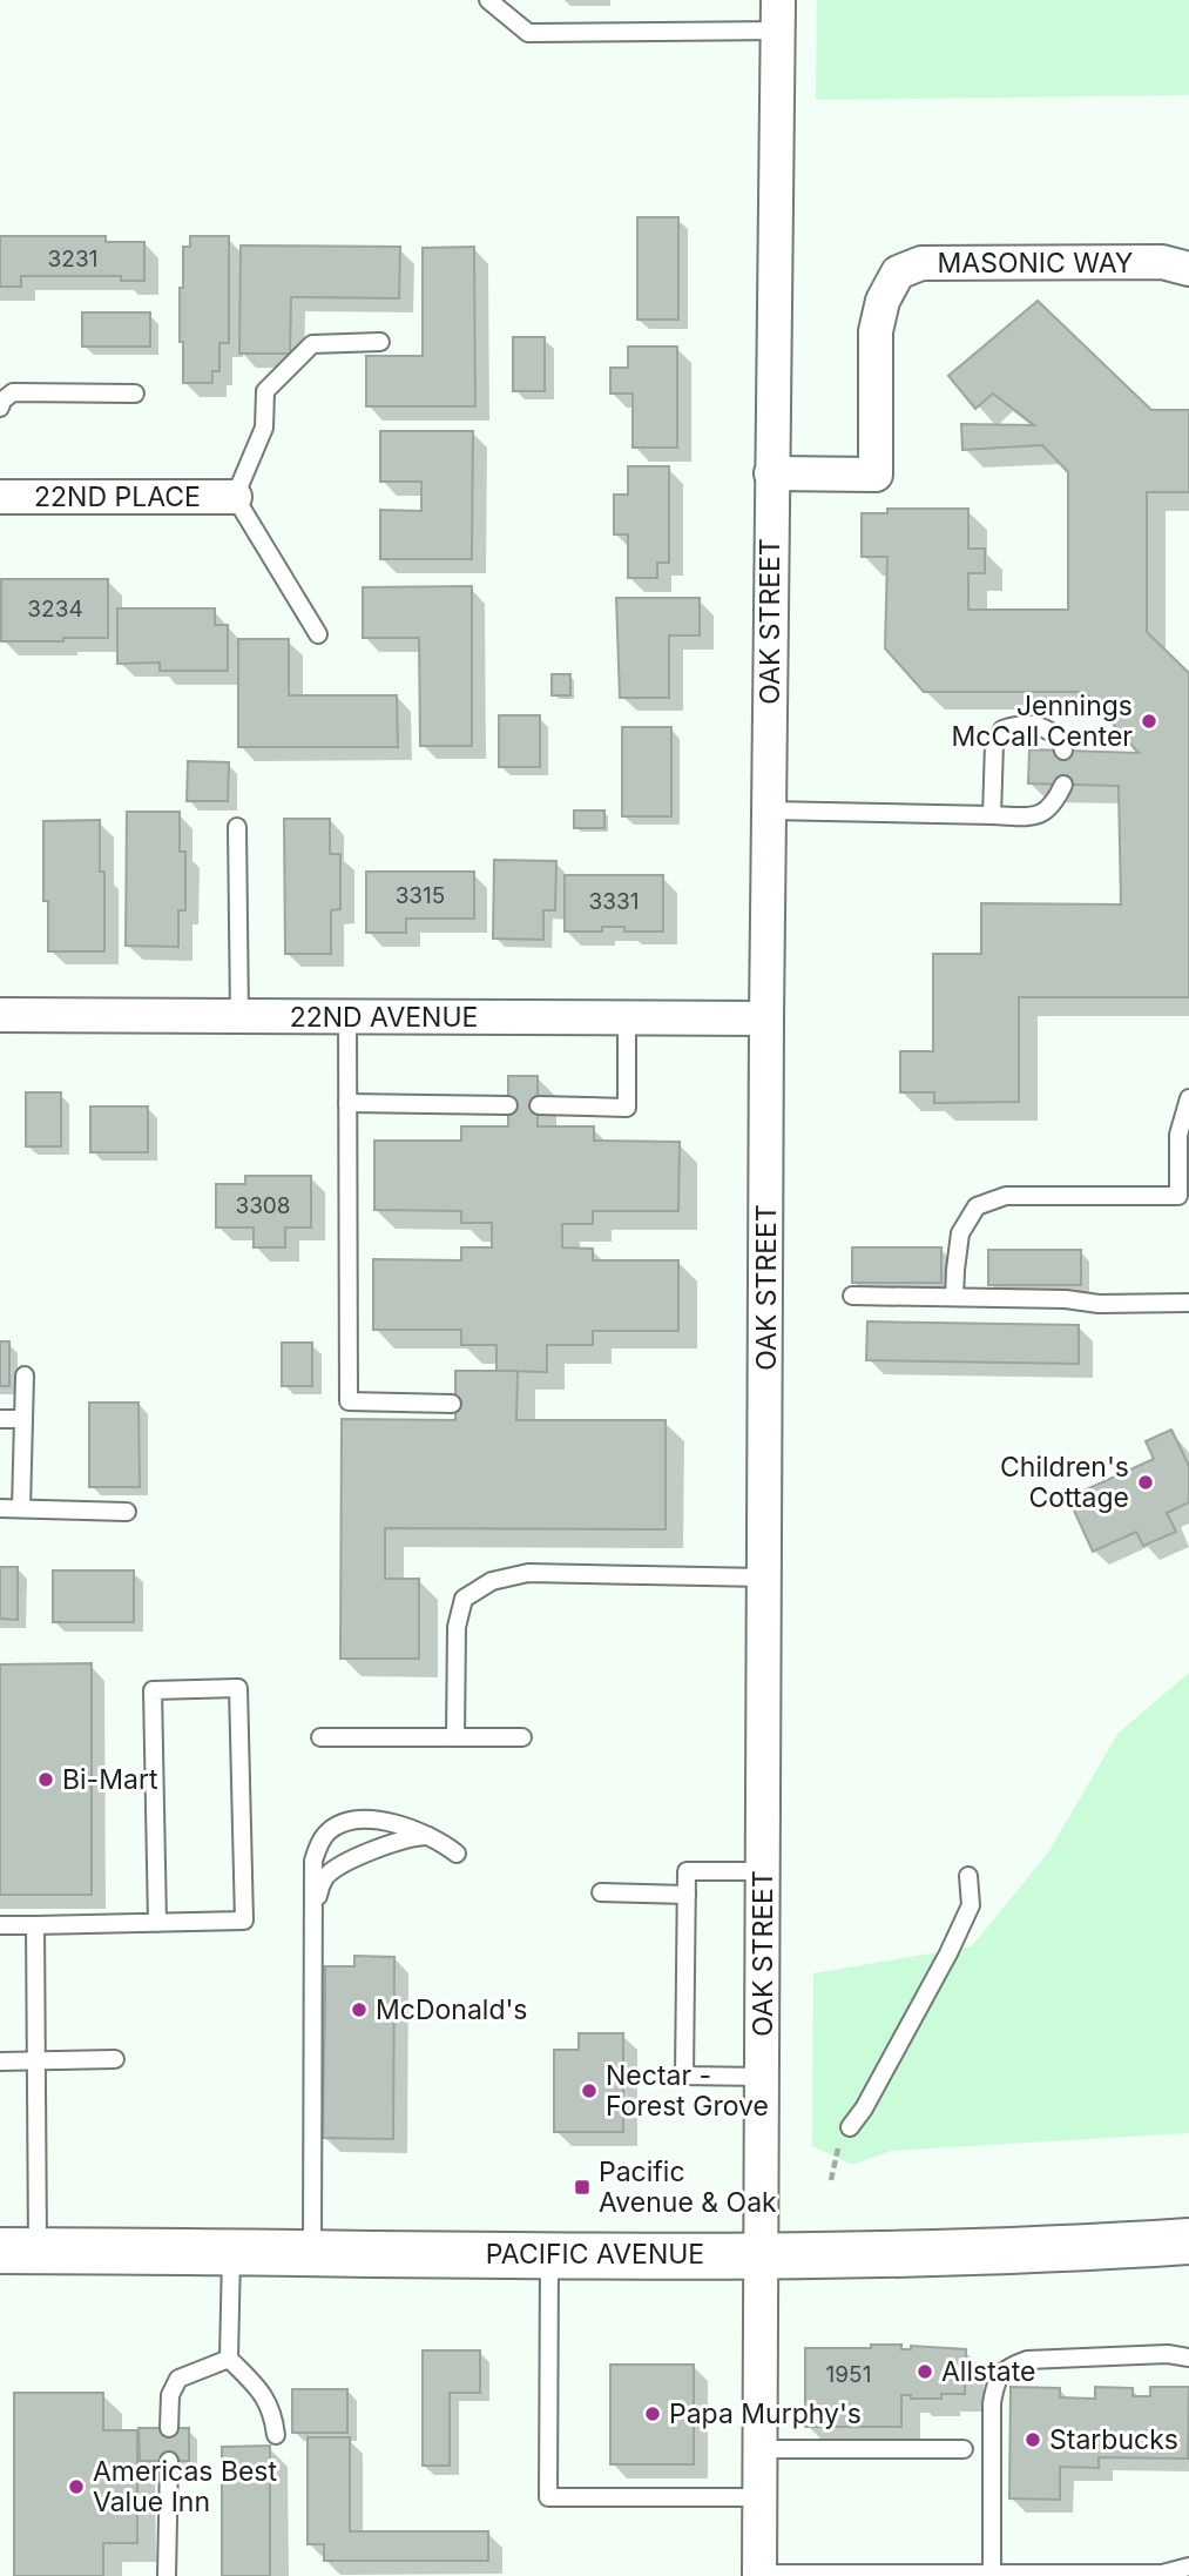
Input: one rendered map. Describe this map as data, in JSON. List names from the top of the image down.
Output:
{
  "streets": {
    "main road": ["PACIFIC AVENUE"],
    "street": [
      "MASONIC WAY",
      "22ND PLACE",
      "OAK STREET",
      "22ND AVENUE"
    ]
  },
  "crossings": [
    ["MASONIC WAY", "OAK STREET"],
    ["OAK STREET", "22ND AVENUE"],
    ["OAK STREET", "PACIFIC AVENUE"]
  ],
  "places": {
    "other": [
      "Jennings McCall Center",
      "Children's Cottage",
      "Bi-Mart",
      "McDonald's",
      "Nectar - Forest Grove",
      "Allstate",
      "Papa Murphy's",
      "Starbucks",
      "Americas Best Value Inn"
    ],
    "transit": ["Pacific Avenue & Oak"]
  },
  "house_numbers": [
    "3231",
    "3234",
    "3315",
    "3331",
    "3308",
    "1951"
  ]
}
